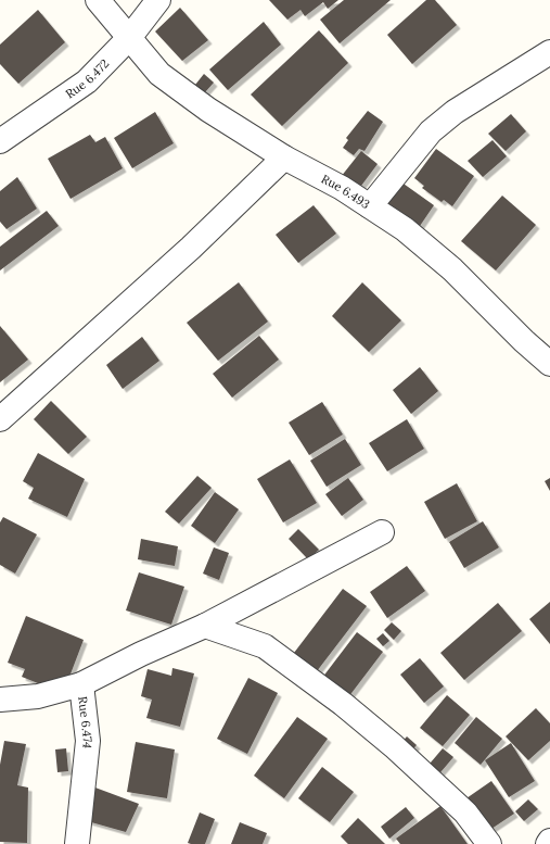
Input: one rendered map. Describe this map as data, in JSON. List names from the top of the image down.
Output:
{
  "streets": {
    "street": ["Rue 6.472", "Rue 6.493", "Rue 6.474"]
  },
  "crossings": [
    ["Rue 6.472", "Rue 6.493"]
  ]
}
